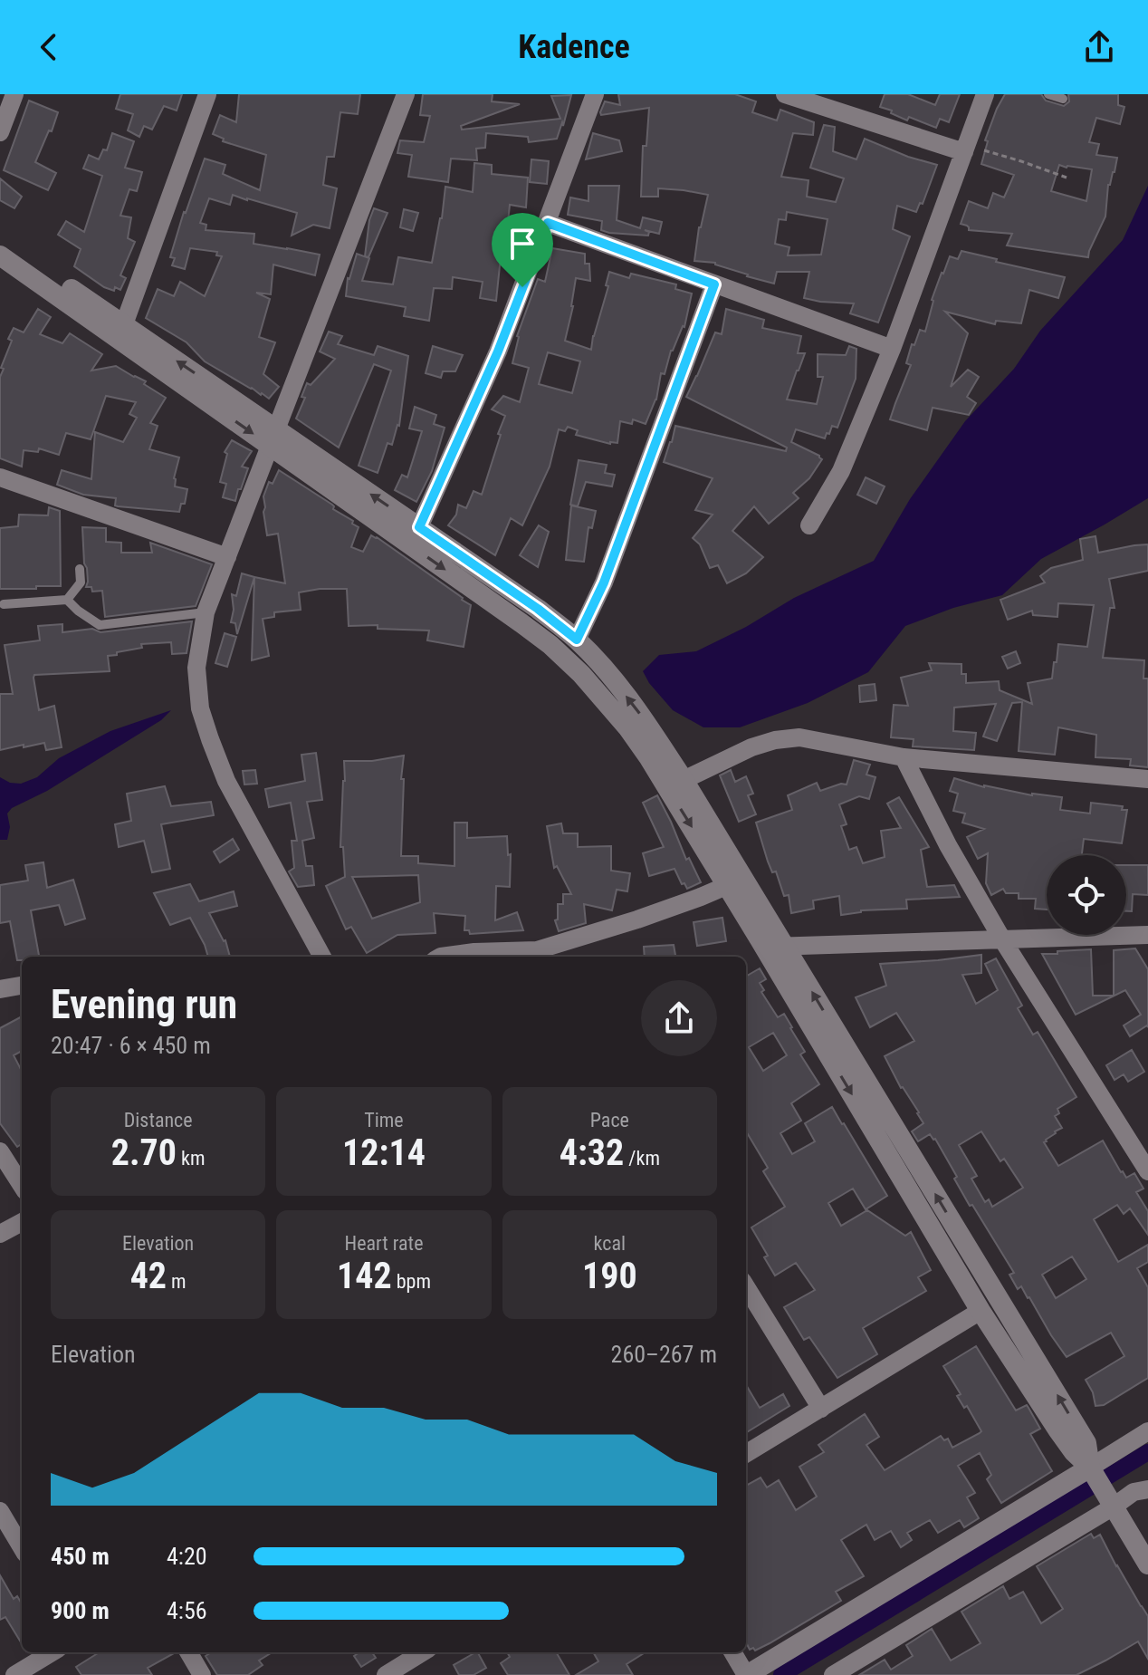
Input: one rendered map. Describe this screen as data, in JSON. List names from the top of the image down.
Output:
{
  "page": {
    "header": "Kadence",
    "heading": ["Evening run", "20:47 · 6 × 450 m"],
    "stats": [
      ["Distance", "2.70 km"],
      ["Time", "12:14"],
      ["Pace", "4:32 /km"],
      ["Elevation", "42 m"],
      ["Heart rate", "142 bpm"],
      ["kcal", "190"]
    ],
    "chart": ["Elevation", "260–267 m"],
    "list": [
      {
        "name": "450 m",
        "note": "4:20"
      },
      {
        "name": "900 m",
        "note": "4:56"
      }
    ]
  }
}
